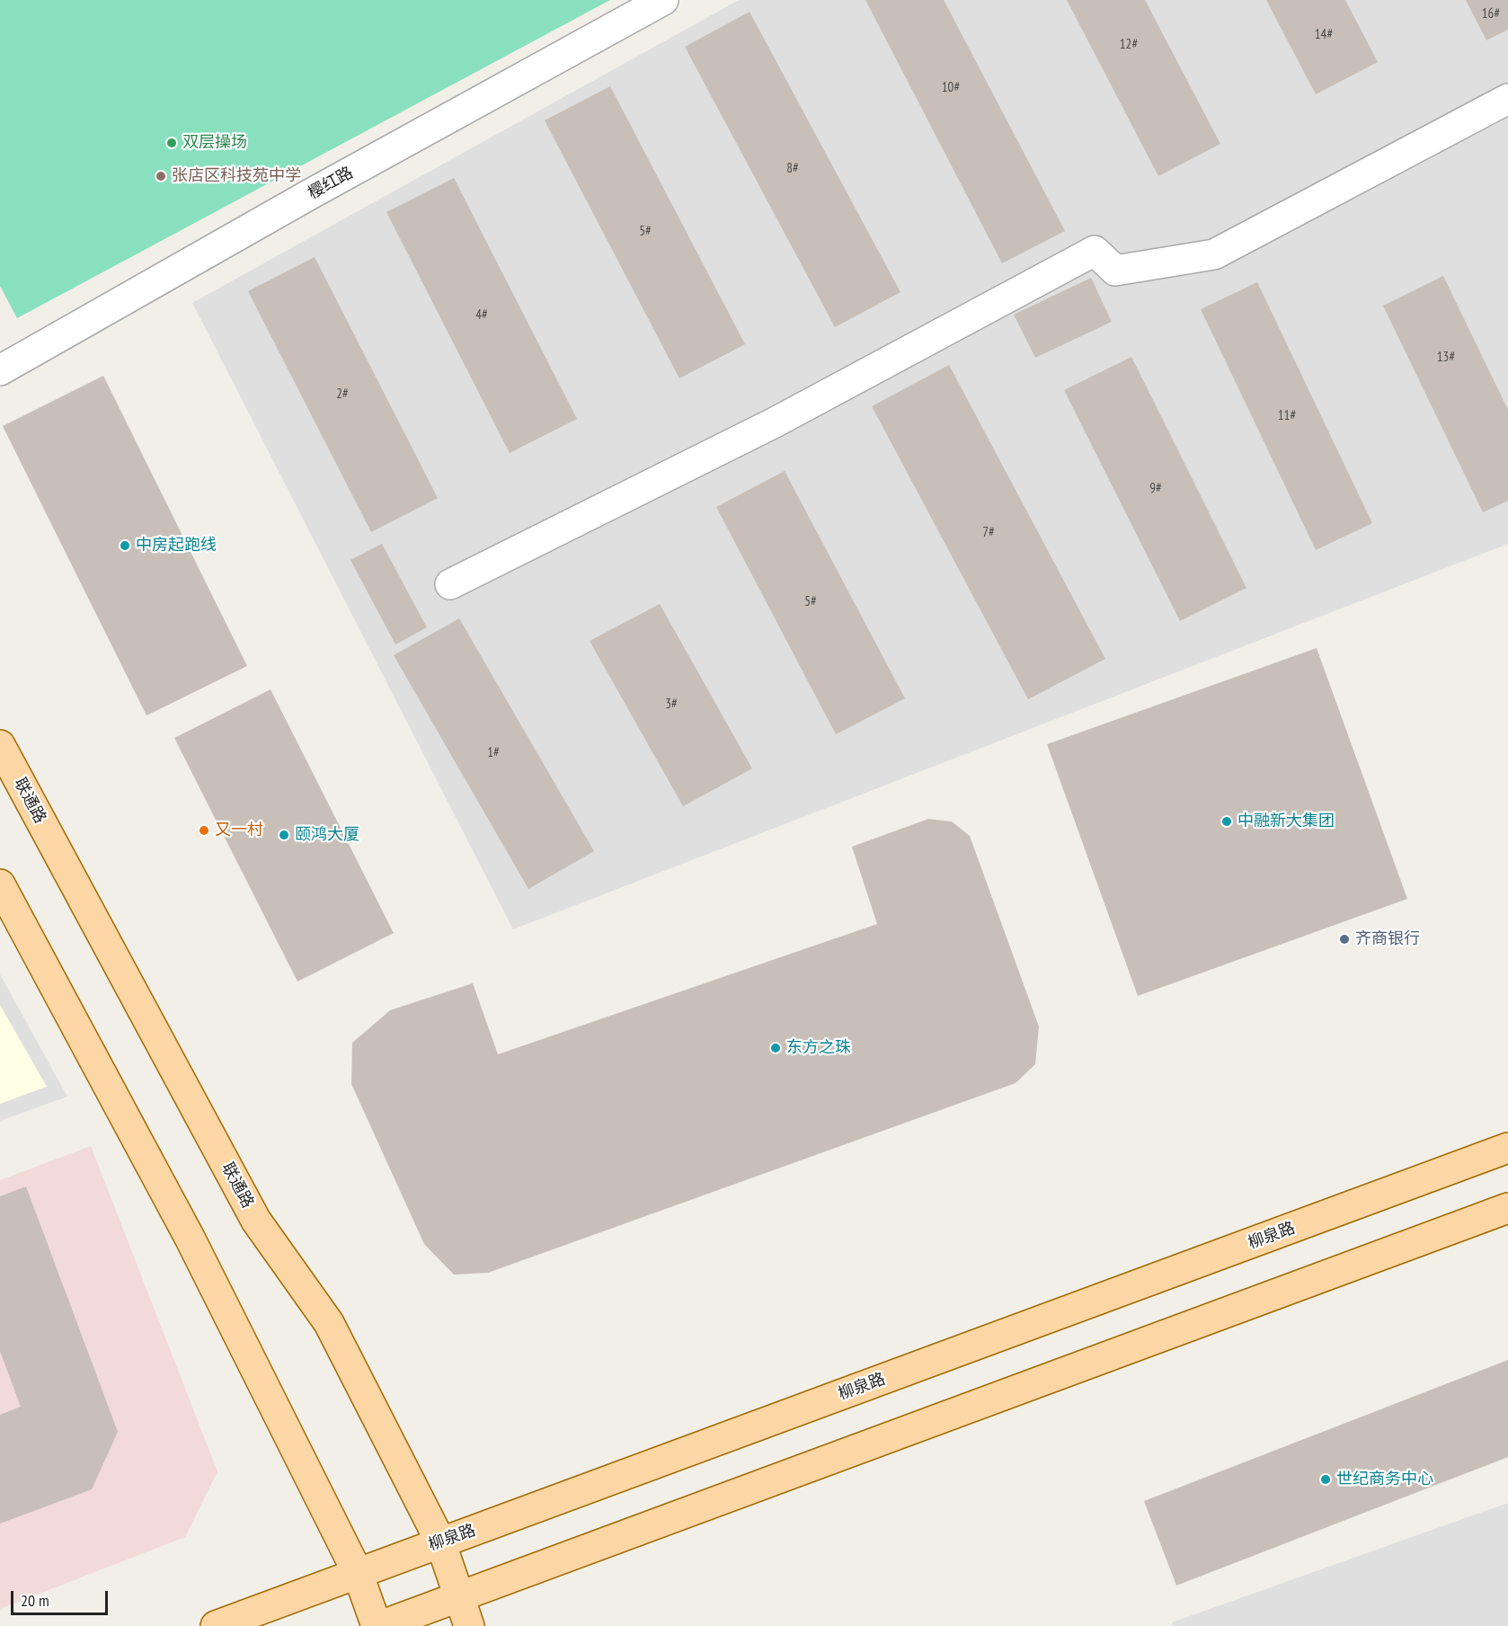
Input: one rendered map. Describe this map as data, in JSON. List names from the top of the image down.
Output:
{
  "streets": {
    "main road": ["联通路", "柳泉路"],
    "street": ["樱红路"]
  },
  "crossings": [
    ["联通路", "柳泉路"]
  ],
  "places": [
    "双层操场",
    "张店区科技苑中学",
    "中房起跑线",
    "中融新大集团",
    "又一村",
    "颐鸿大厦",
    "齐商银行",
    "东方之珠",
    "世纪商务中心"
  ],
  "house_numbers": [
    "16#",
    "14#",
    "12#",
    "10#",
    "8#",
    "5#",
    "4#",
    "13#",
    "2#",
    "11#",
    "9#",
    "7#",
    "5#",
    "3#",
    "1#"
  ],
  "scale_bar": "20 m"
}
